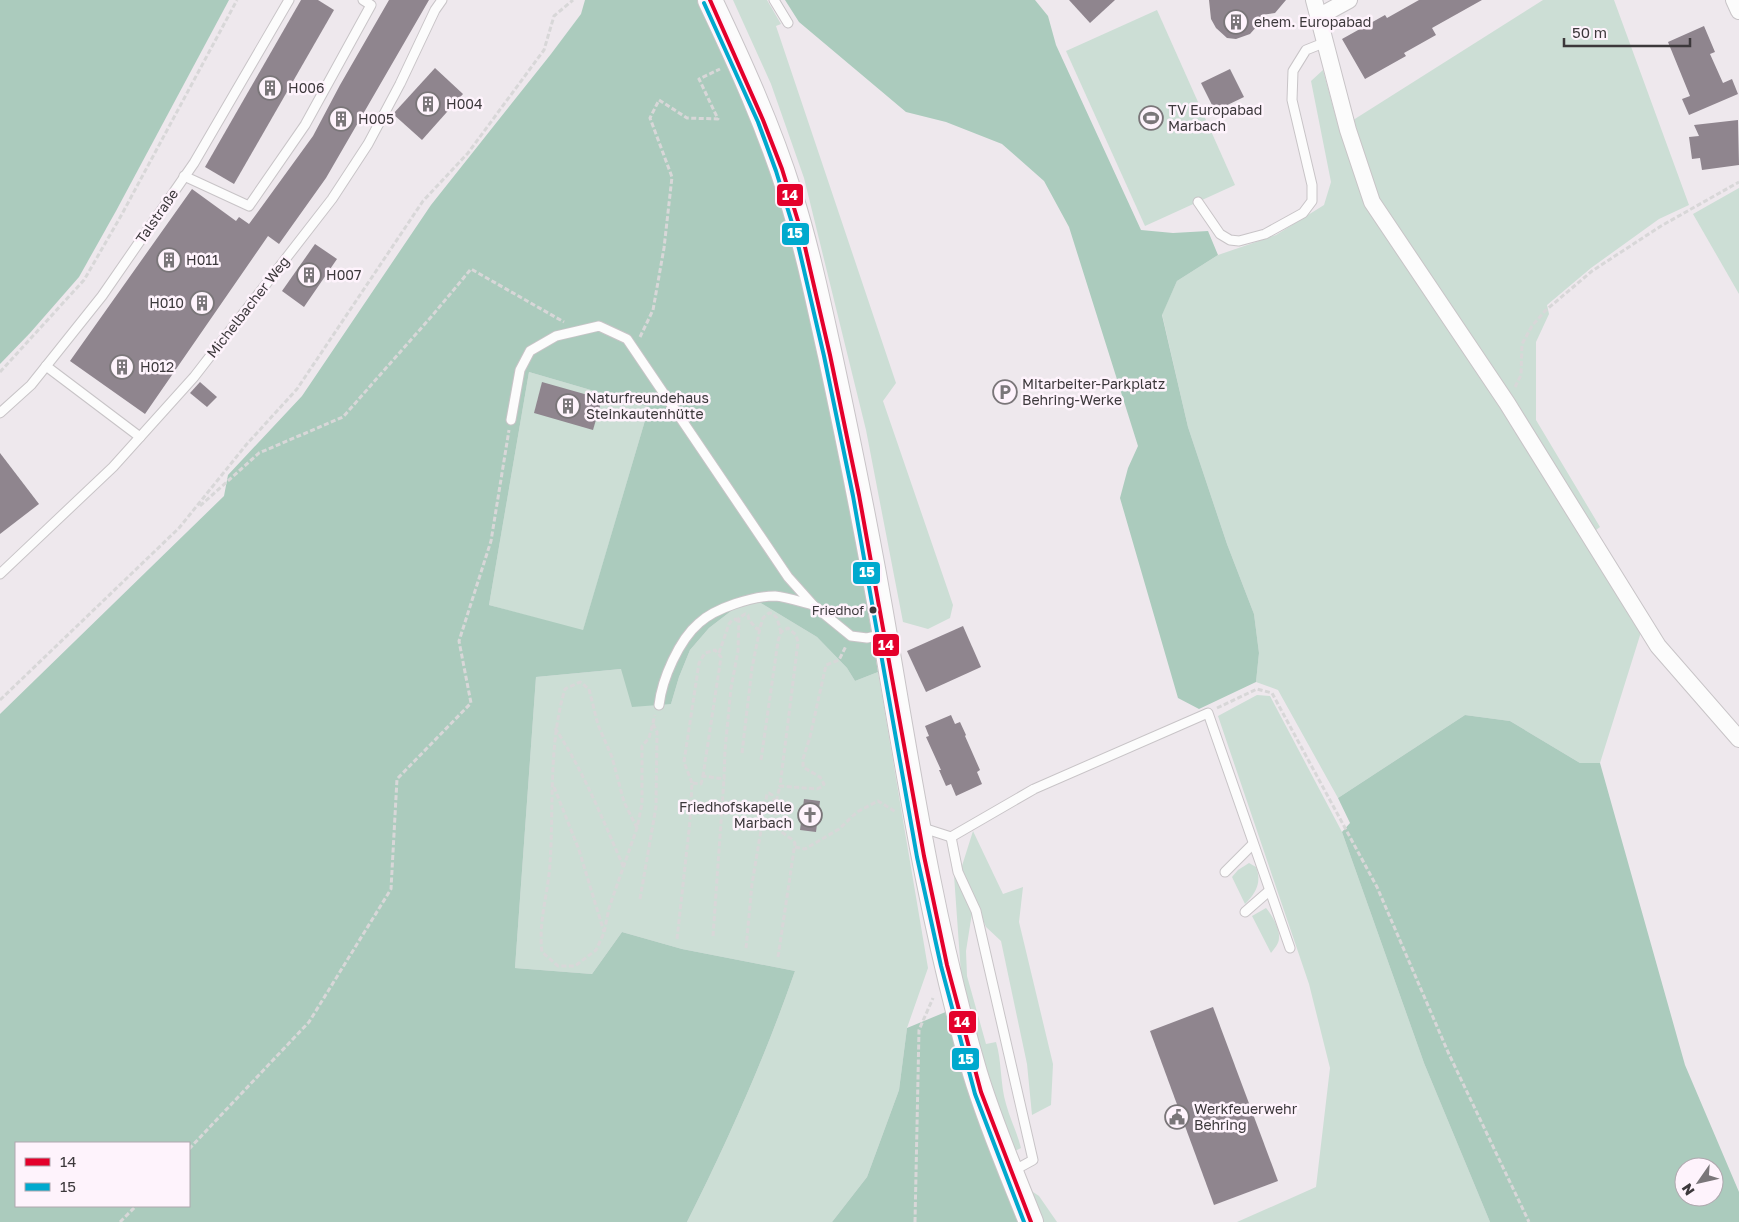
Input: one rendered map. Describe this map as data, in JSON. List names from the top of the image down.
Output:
{
  "streets": {
    "lane": ["Talstraße", "Michelbacher Weg"]
  },
  "places": {
    "building": [
      "ehem. Europabad",
      "H006",
      "H004",
      "H005",
      "H011",
      "H007",
      "H010",
      "H012",
      "Naturfreundehaus Steinkautenhütte"
    ],
    "sports": ["TV Europabad Marbach"],
    "parking": ["Mitarbeiter-Parkplatz Behring-Werke"],
    "other": ["Friedhof"],
    "church": ["Friedhofskapelle Marbach"],
    "public building": ["Werkfeuerwehr Behring"]
  },
  "lines": ["transit line 14", "transit line 15"],
  "legend": ["14", "15"],
  "scale_bar": "50 m",
  "north": "bottom left"
}
